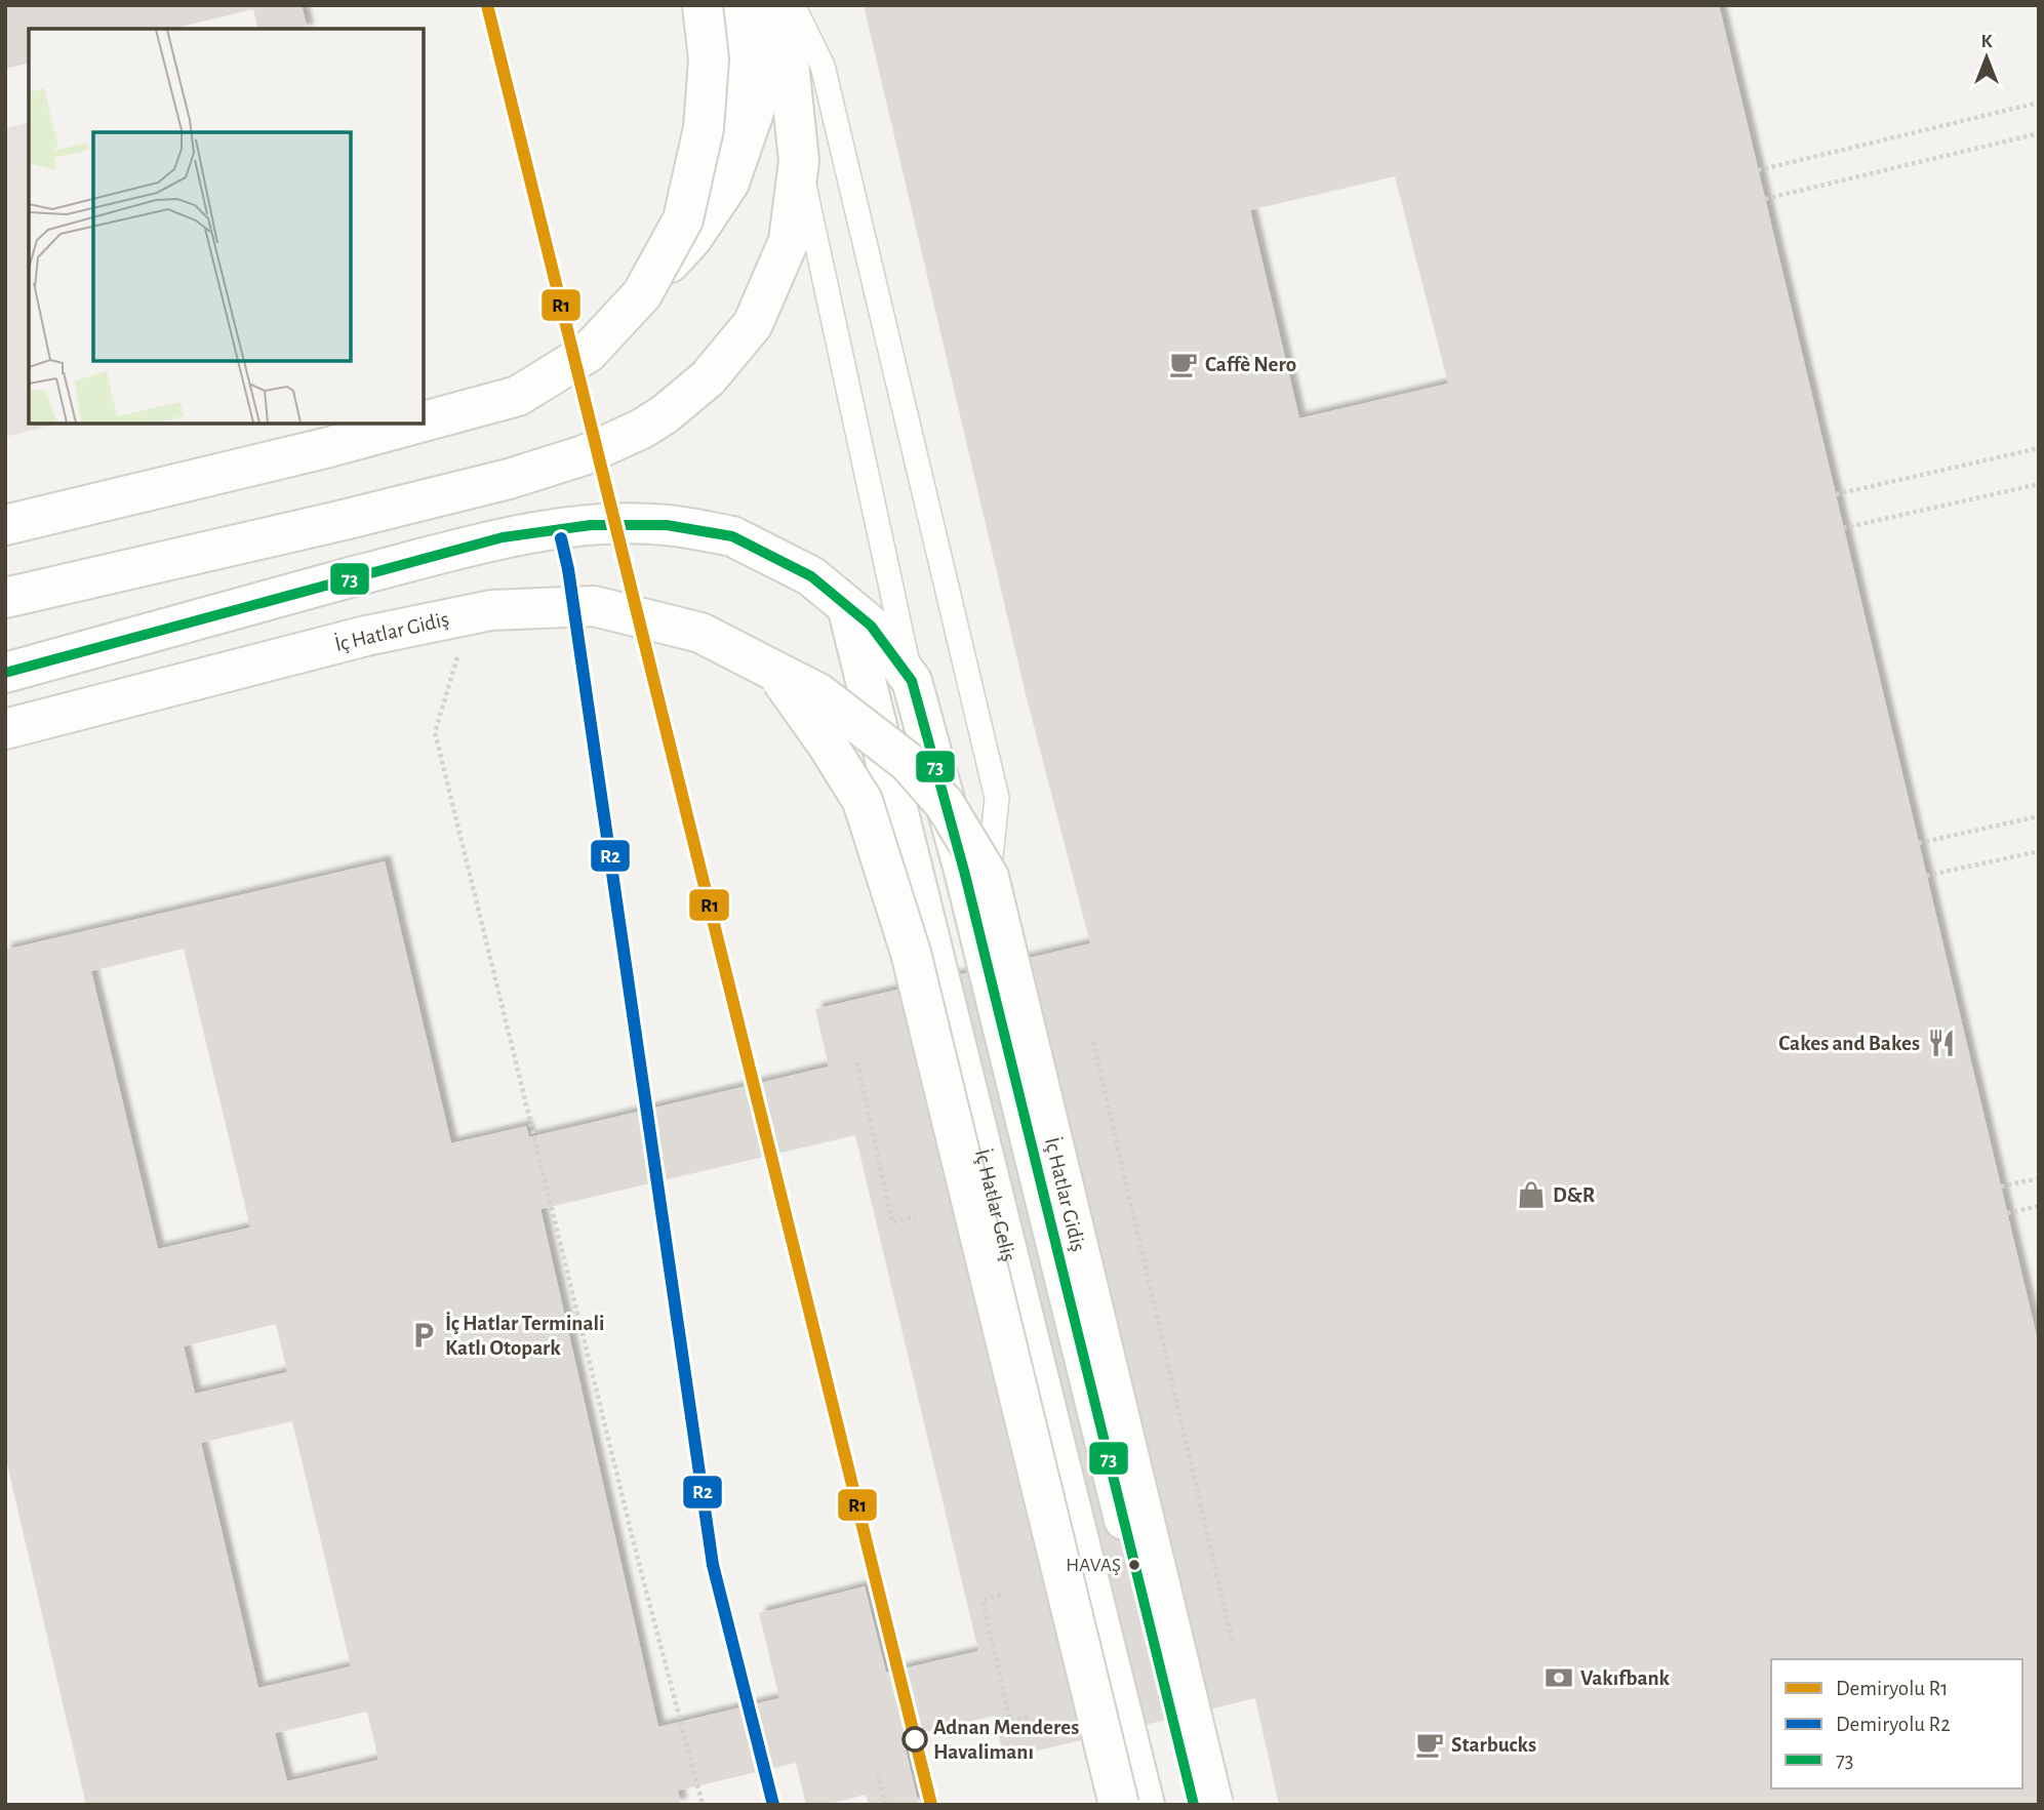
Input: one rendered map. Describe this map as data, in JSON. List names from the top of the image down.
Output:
{
  "streets": {
    "street": ["İç Hatlar Gidiş", "İç Hatlar Geliş"]
  },
  "places": {
    "cafe": ["Caffè Nero", "Starbucks"],
    "restaurant": ["Cakes and Bakes"],
    "shop": ["D&R"],
    "parking": ["İç Hatlar Terminali Katlı Otopark"],
    "other": ["HAVAŞ", "Adnan Menderes Havalimanı"],
    "bank": ["Vakıfbank"]
  },
  "lines": ["rail line R1", "transit line 73", "rail line R2"],
  "legend": ["Demiryolu R1", "Demiryolu R2", "73"],
  "north": "top"
}
